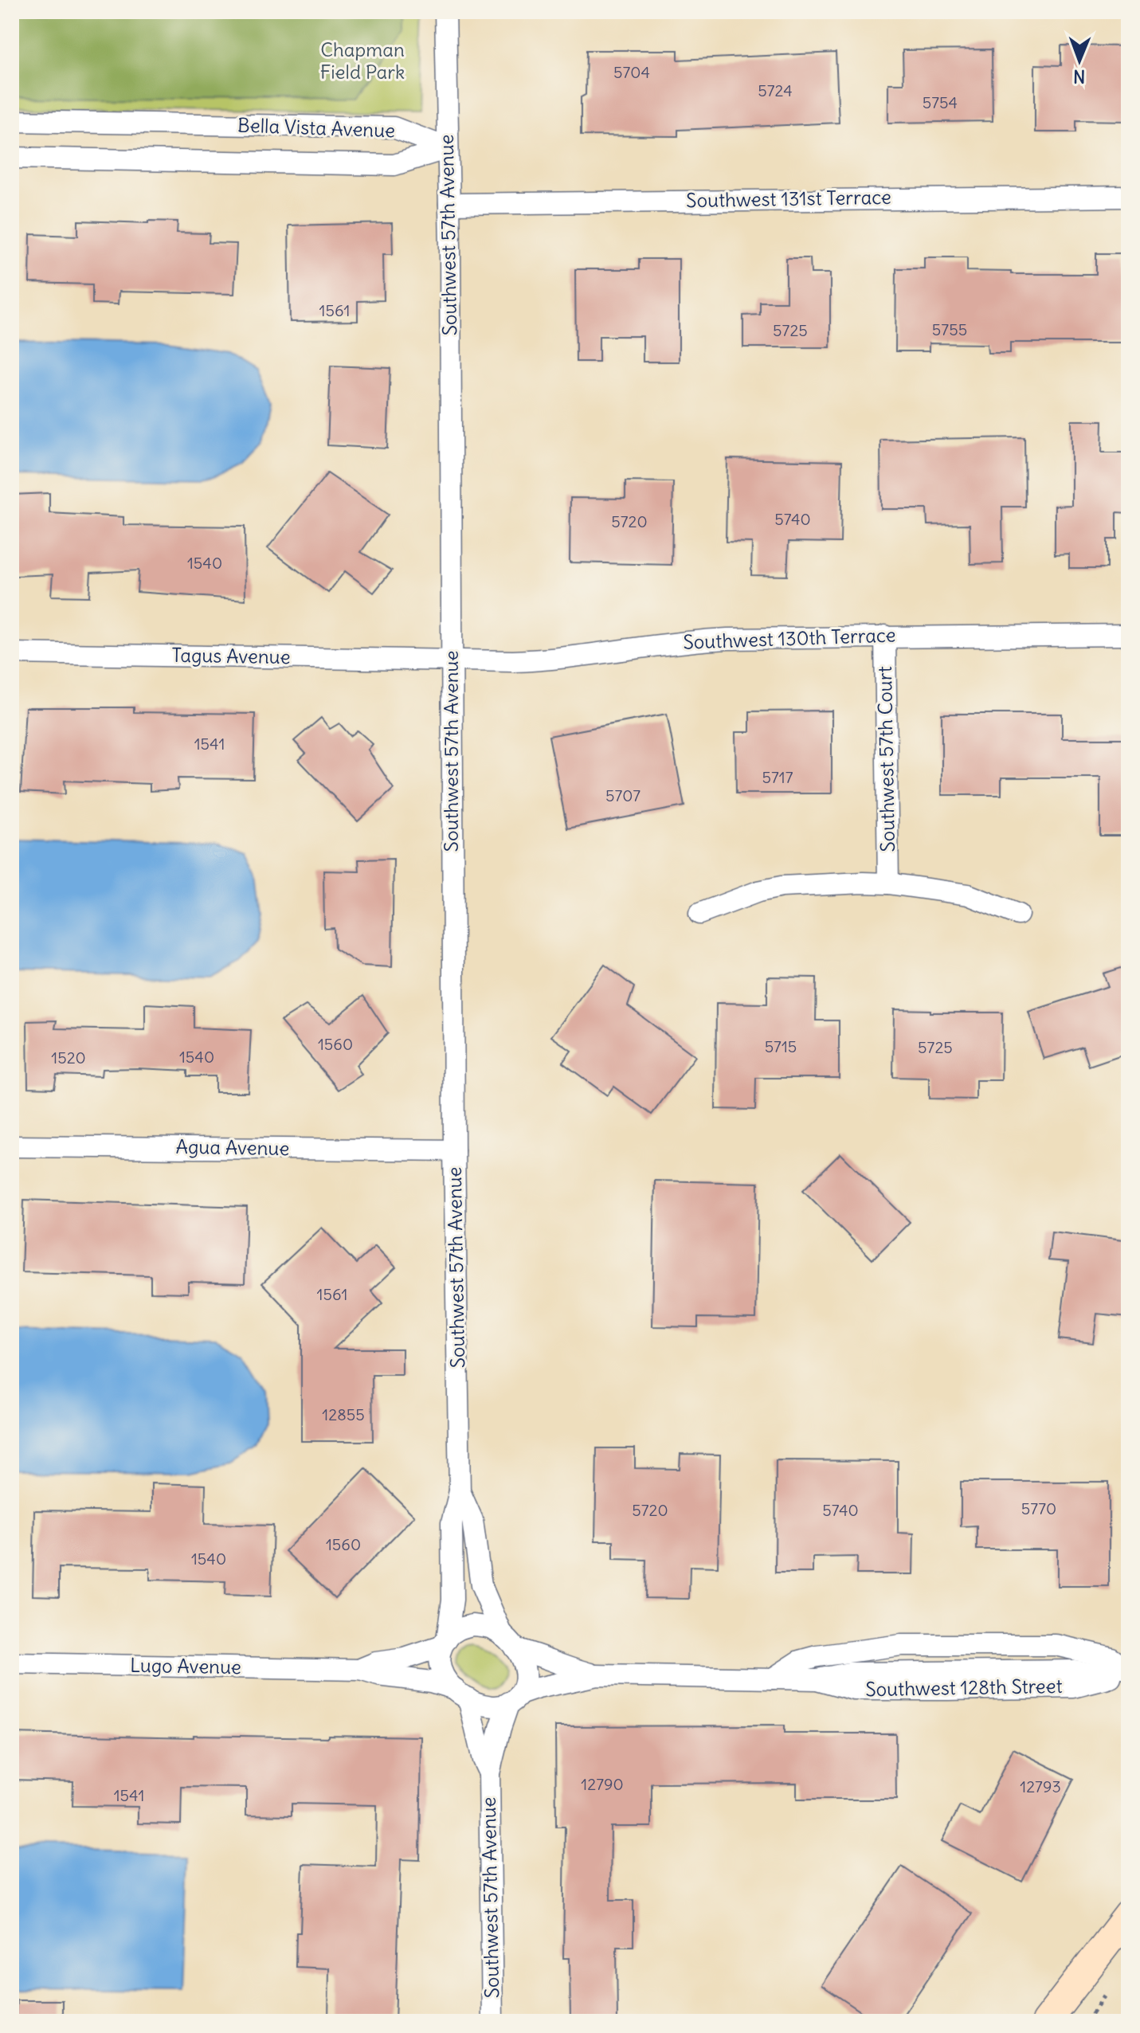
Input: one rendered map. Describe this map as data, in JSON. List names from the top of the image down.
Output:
{
  "streets": {
    "street": [
      "Bella Vista Avenue",
      "Southwest 131st Terrace",
      "Southwest 57th Avenue",
      "Southwest 130th Terrace",
      "Tagus Avenue",
      "Southwest 57th Court",
      "Agua Avenue",
      "Lugo Avenue",
      "Southwest 128th Street"
    ]
  },
  "crossings": [
    ["Bella Vista Avenue", "Southwest 57th Avenue"],
    ["Southwest 131st Terrace", "Southwest 57th Avenue"],
    ["Southwest 57th Avenue", "Southwest 130th Terrace"],
    ["Southwest 57th Avenue", "Tagus Avenue"],
    ["Southwest 57th Avenue", "Agua Avenue"],
    ["Southwest 57th Avenue", "Southwest 128th Street"],
    ["Southwest 130th Terrace", "Tagus Avenue"],
    ["Southwest 130th Terrace", "Southwest 57th Court"]
  ],
  "parks": ["Chapman Field Park"],
  "house_numbers": [
    "5704",
    "5724",
    "5754",
    "1561",
    "5755",
    "5725",
    "5740",
    "5720",
    "1540",
    "1541",
    "5717",
    "5707",
    "1560",
    "5715",
    "5725",
    "1540",
    "1520",
    "1561",
    "12855",
    "5770",
    "5720",
    "5740",
    "1560",
    "1540",
    "12790",
    "12793",
    "1541"
  ],
  "north": "bottom"
}
